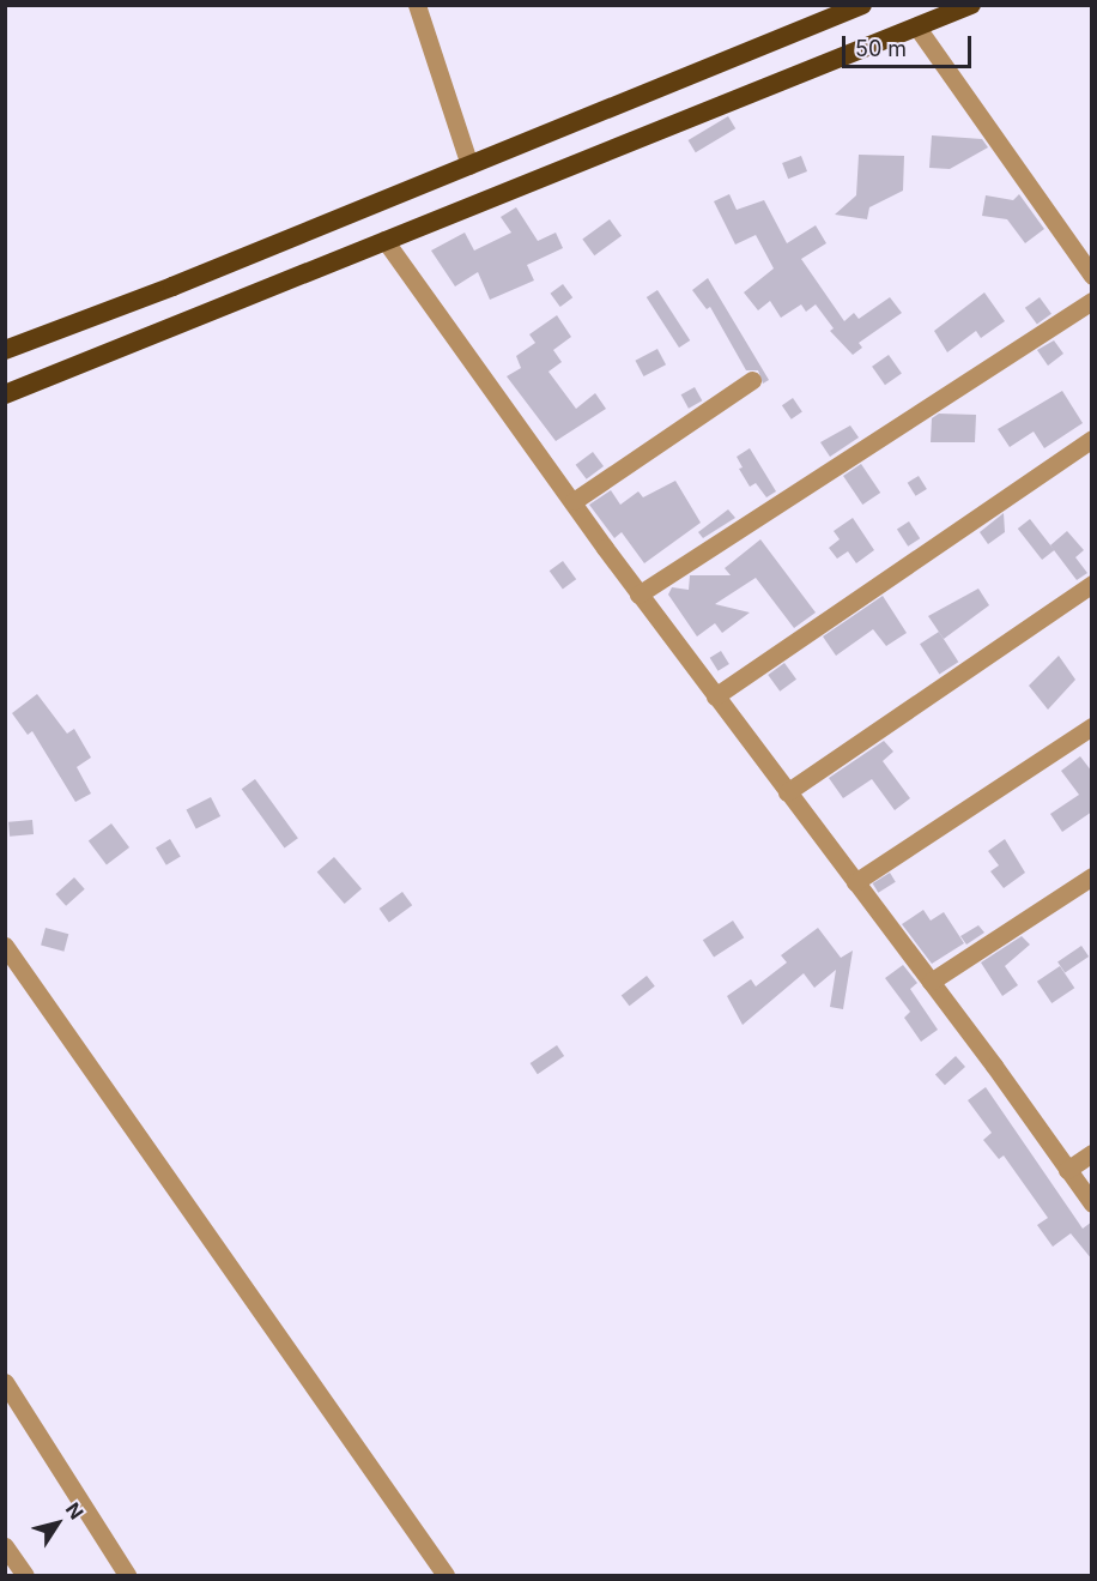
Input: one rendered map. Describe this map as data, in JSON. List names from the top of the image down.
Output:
{
  "scale_bar": "50 m",
  "north": "top right"
}
